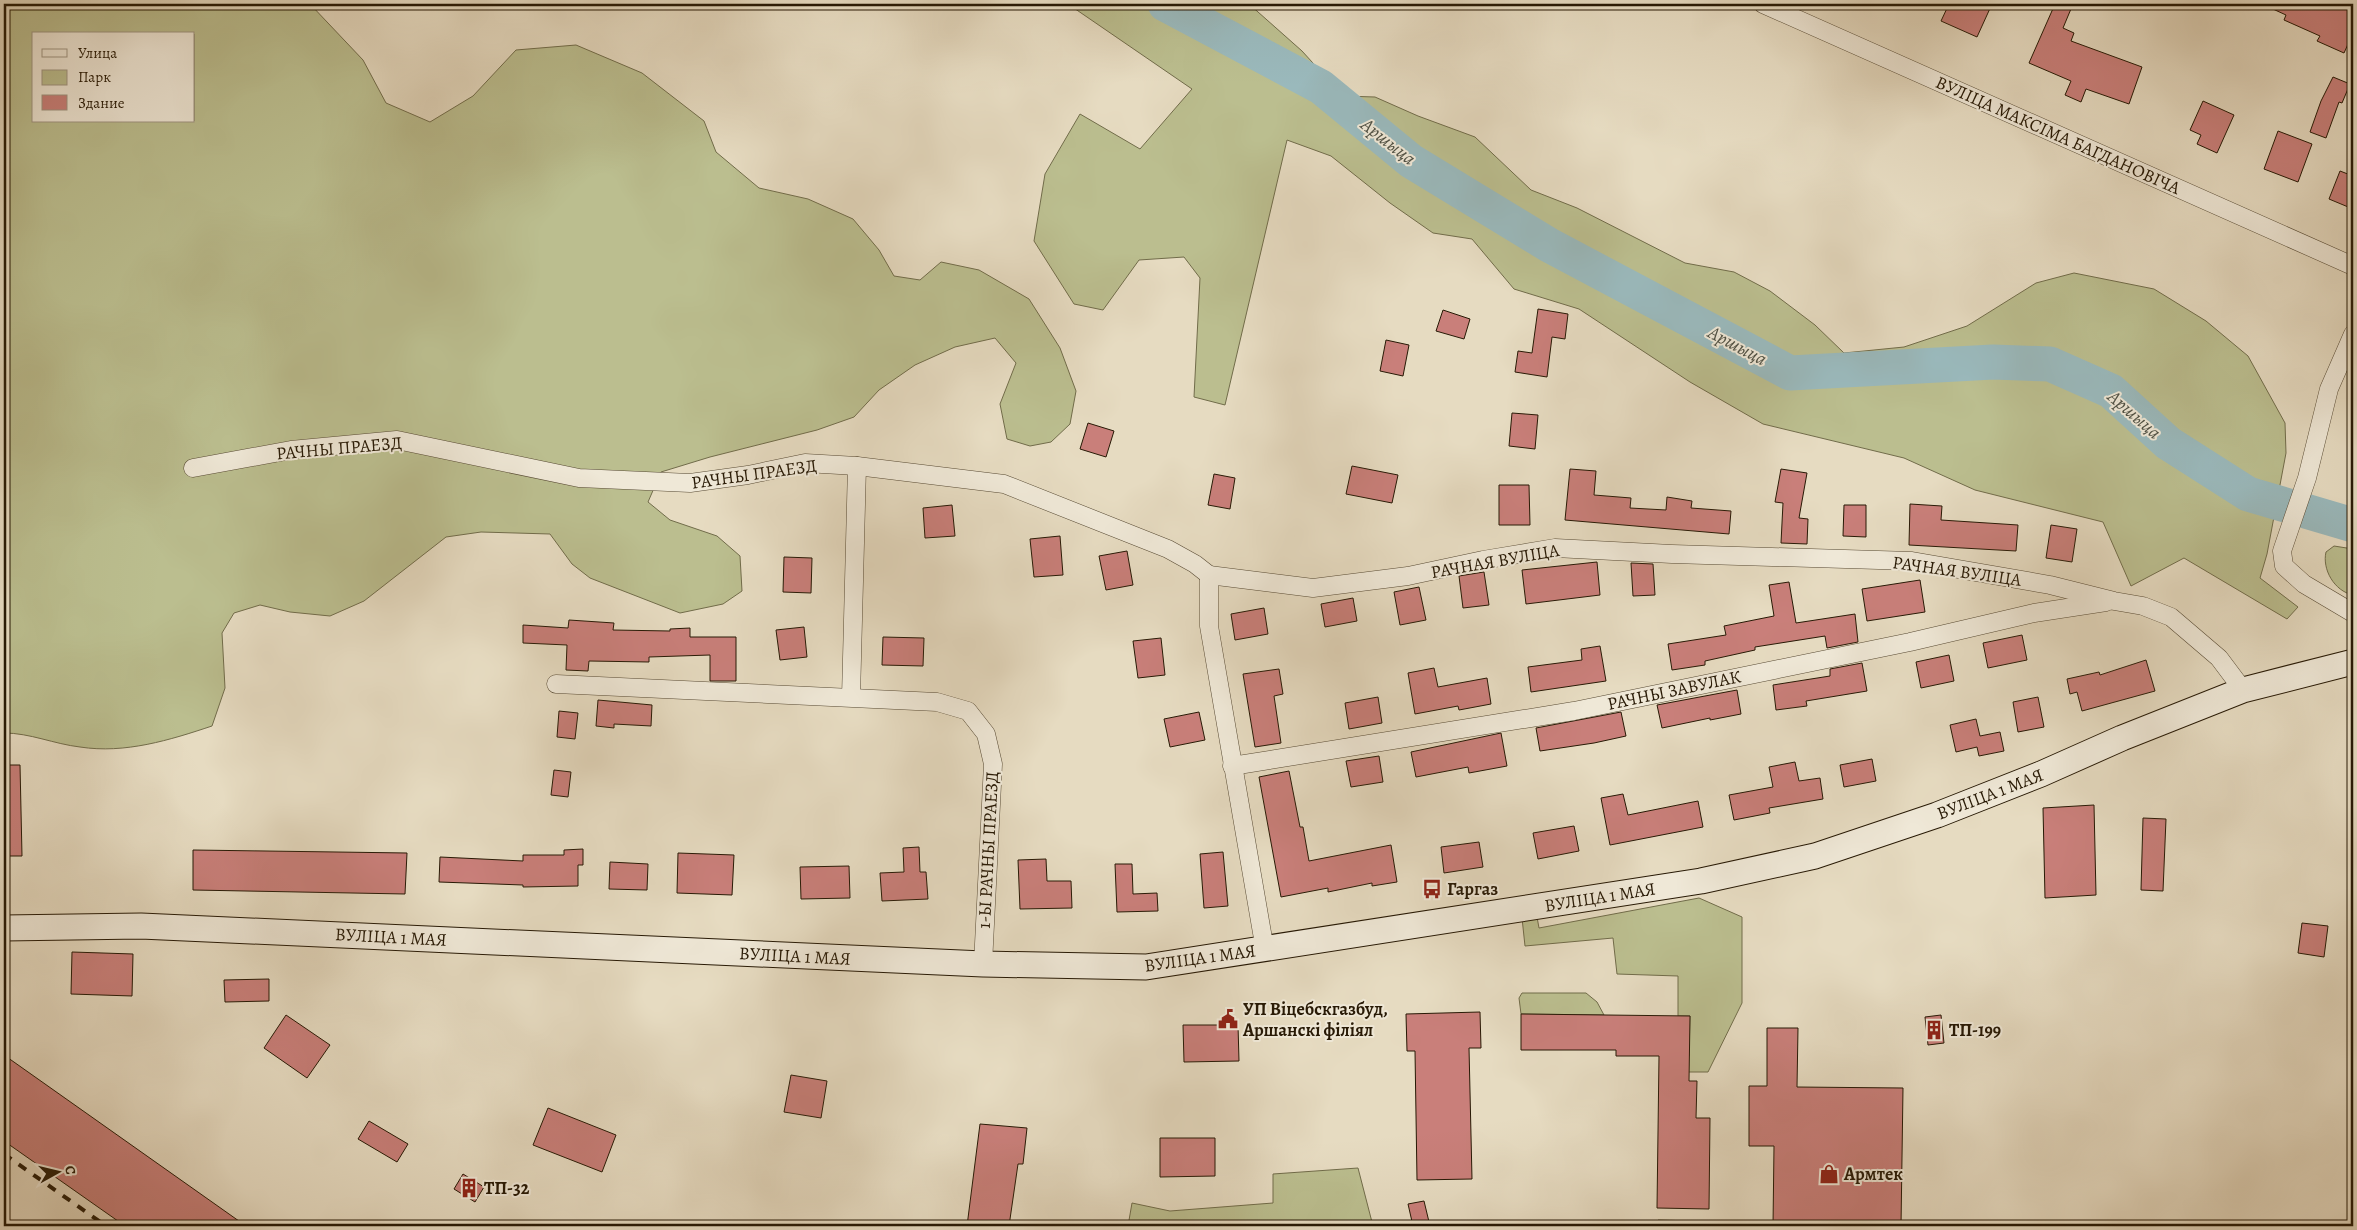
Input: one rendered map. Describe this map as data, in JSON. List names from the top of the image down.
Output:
{
  "streets": {
    "street": [
      "ВУЛІЦА МАКСІМА БАГДАНОВІЧА",
      "РАЧНЫ ПРАЕЗД",
      "РАЧНАЯ ВУЛІЦА",
      "РАЧНЫ ЗАВУЛАК",
      "ВУЛІЦА 1 МАЯ",
      "1-Ы РАЧНЫ ПРАЕЗД"
    ]
  },
  "crossings": [
    ["РАЧНЫ ПРАЕЗД", "РАЧНАЯ ВУЛІЦА"],
    ["РАЧНАЯ ВУЛІЦА", "РАЧНЫ ЗАВУЛАК"],
    ["РАЧНАЯ ВУЛІЦА", "ВУЛІЦА 1 МАЯ"],
    ["ВУЛІЦА 1 МАЯ", "1-Ы РАЧНЫ ПРАЕЗД"]
  ],
  "water": ["Аршыца"],
  "places": {
    "bus stop": ["Гаргаз"],
    "public building": ["УП Віцебскгазбуд, Аршанскі філіял"],
    "building": ["ТП-199", "ТП-32"],
    "shop": ["Армтек"]
  },
  "legend": ["Улица", "Парк", "Здание"],
  "north": "right"
}
